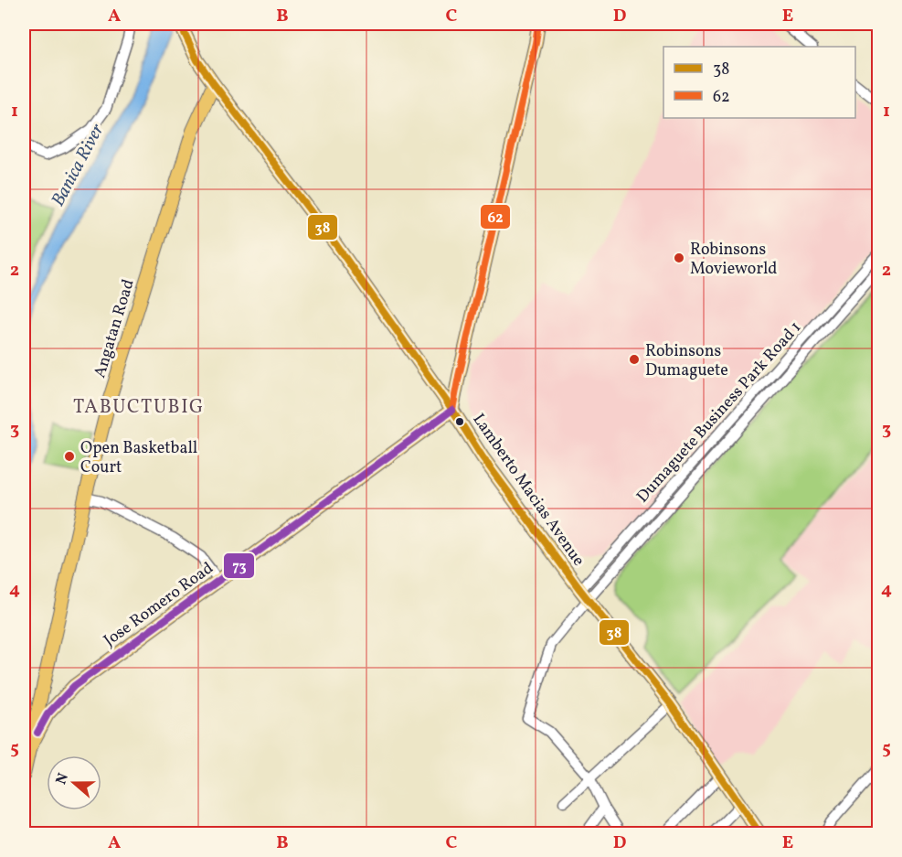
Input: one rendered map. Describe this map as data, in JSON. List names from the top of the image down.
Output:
{
  "streets": {
    "main road": ["Angatan Road", "Lamberto Macias Avenue", "Jose Romero Road"],
    "street": ["Dumaguete Business Park Road 1"]
  },
  "crossings": [
    ["Angatan Road", "Lamberto Macias Avenue"],
    ["Angatan Road", "Jose Romero Road"],
    ["Dumaguete Business Park Road 1", "Lamberto Macias Avenue"],
    ["Lamberto Macias Avenue", "Jose Romero Road"]
  ],
  "districts": ["TABUCTUBIG"],
  "water": ["Banica River"],
  "places": ["Robinsons Movieworld", "Robinsons Dumaguete", "Open Basketball Court"],
  "lines": ["transit line 38", "transit line 62", "transit line 73"],
  "legend": ["38", "62"],
  "north": "left",
  "grid": {
    "columns": [
      "A",
      "B",
      "C",
      "D",
      "E"
    ],
    "rows": [
      "1",
      "2",
      "3",
      "4",
      "5"
    ]
  }
}
